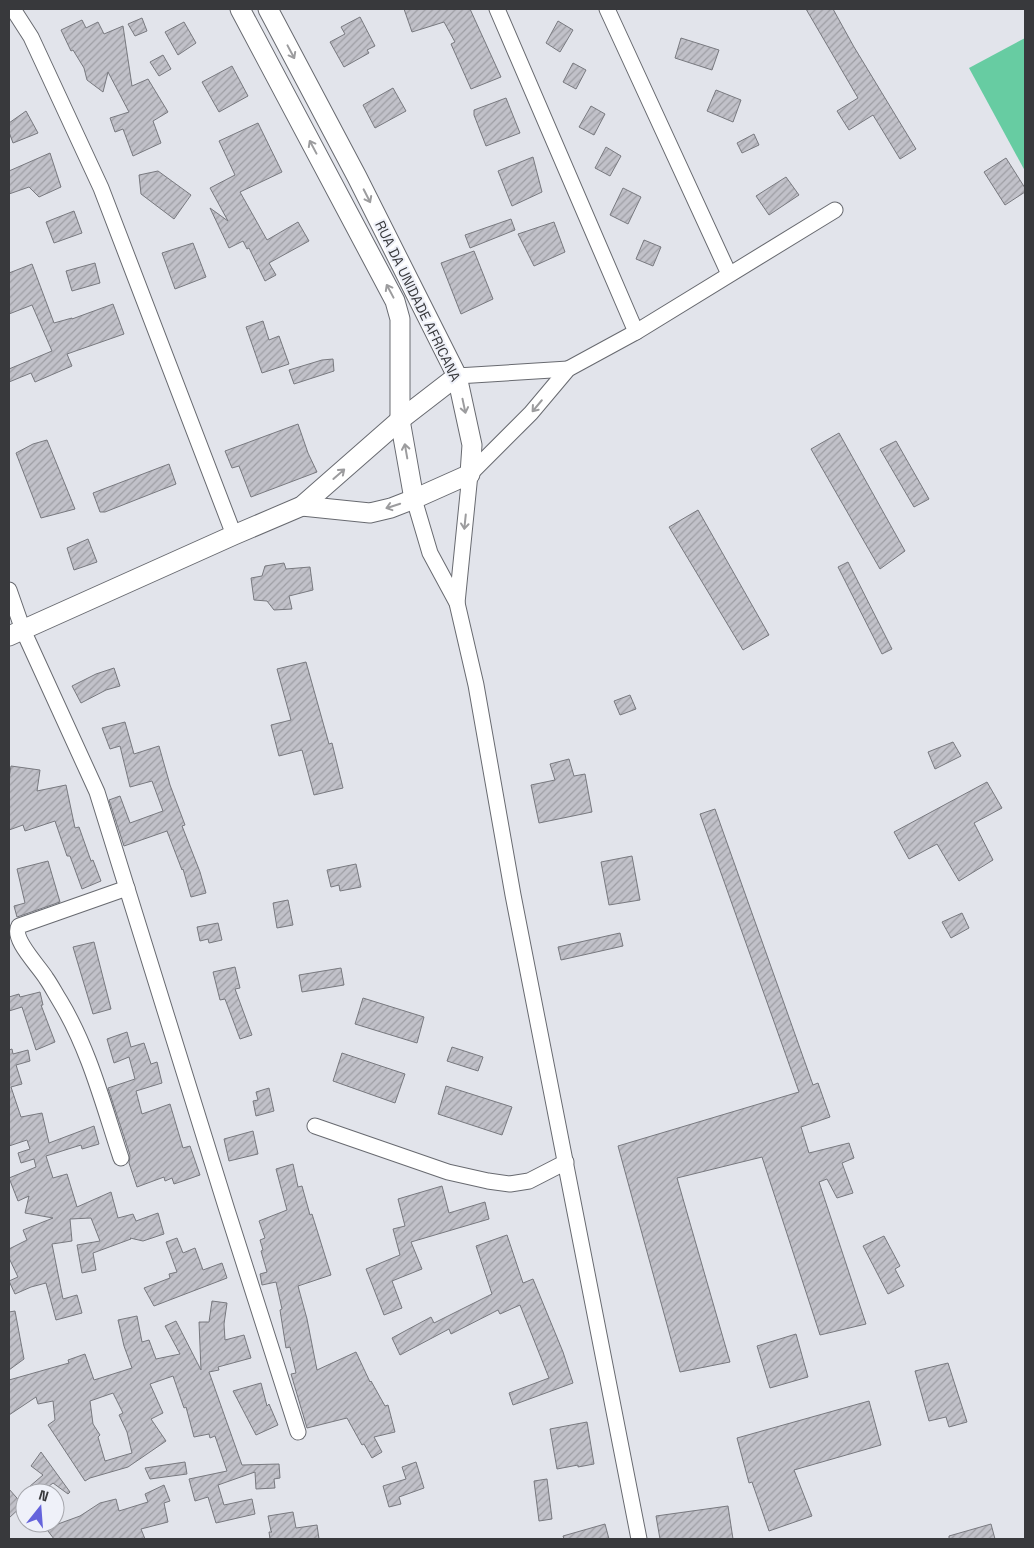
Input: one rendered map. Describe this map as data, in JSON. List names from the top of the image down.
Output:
{
  "streets": {
    "street": ["RUA DA UNIDADE AFRICANA"]
  },
  "north": "top"
}
